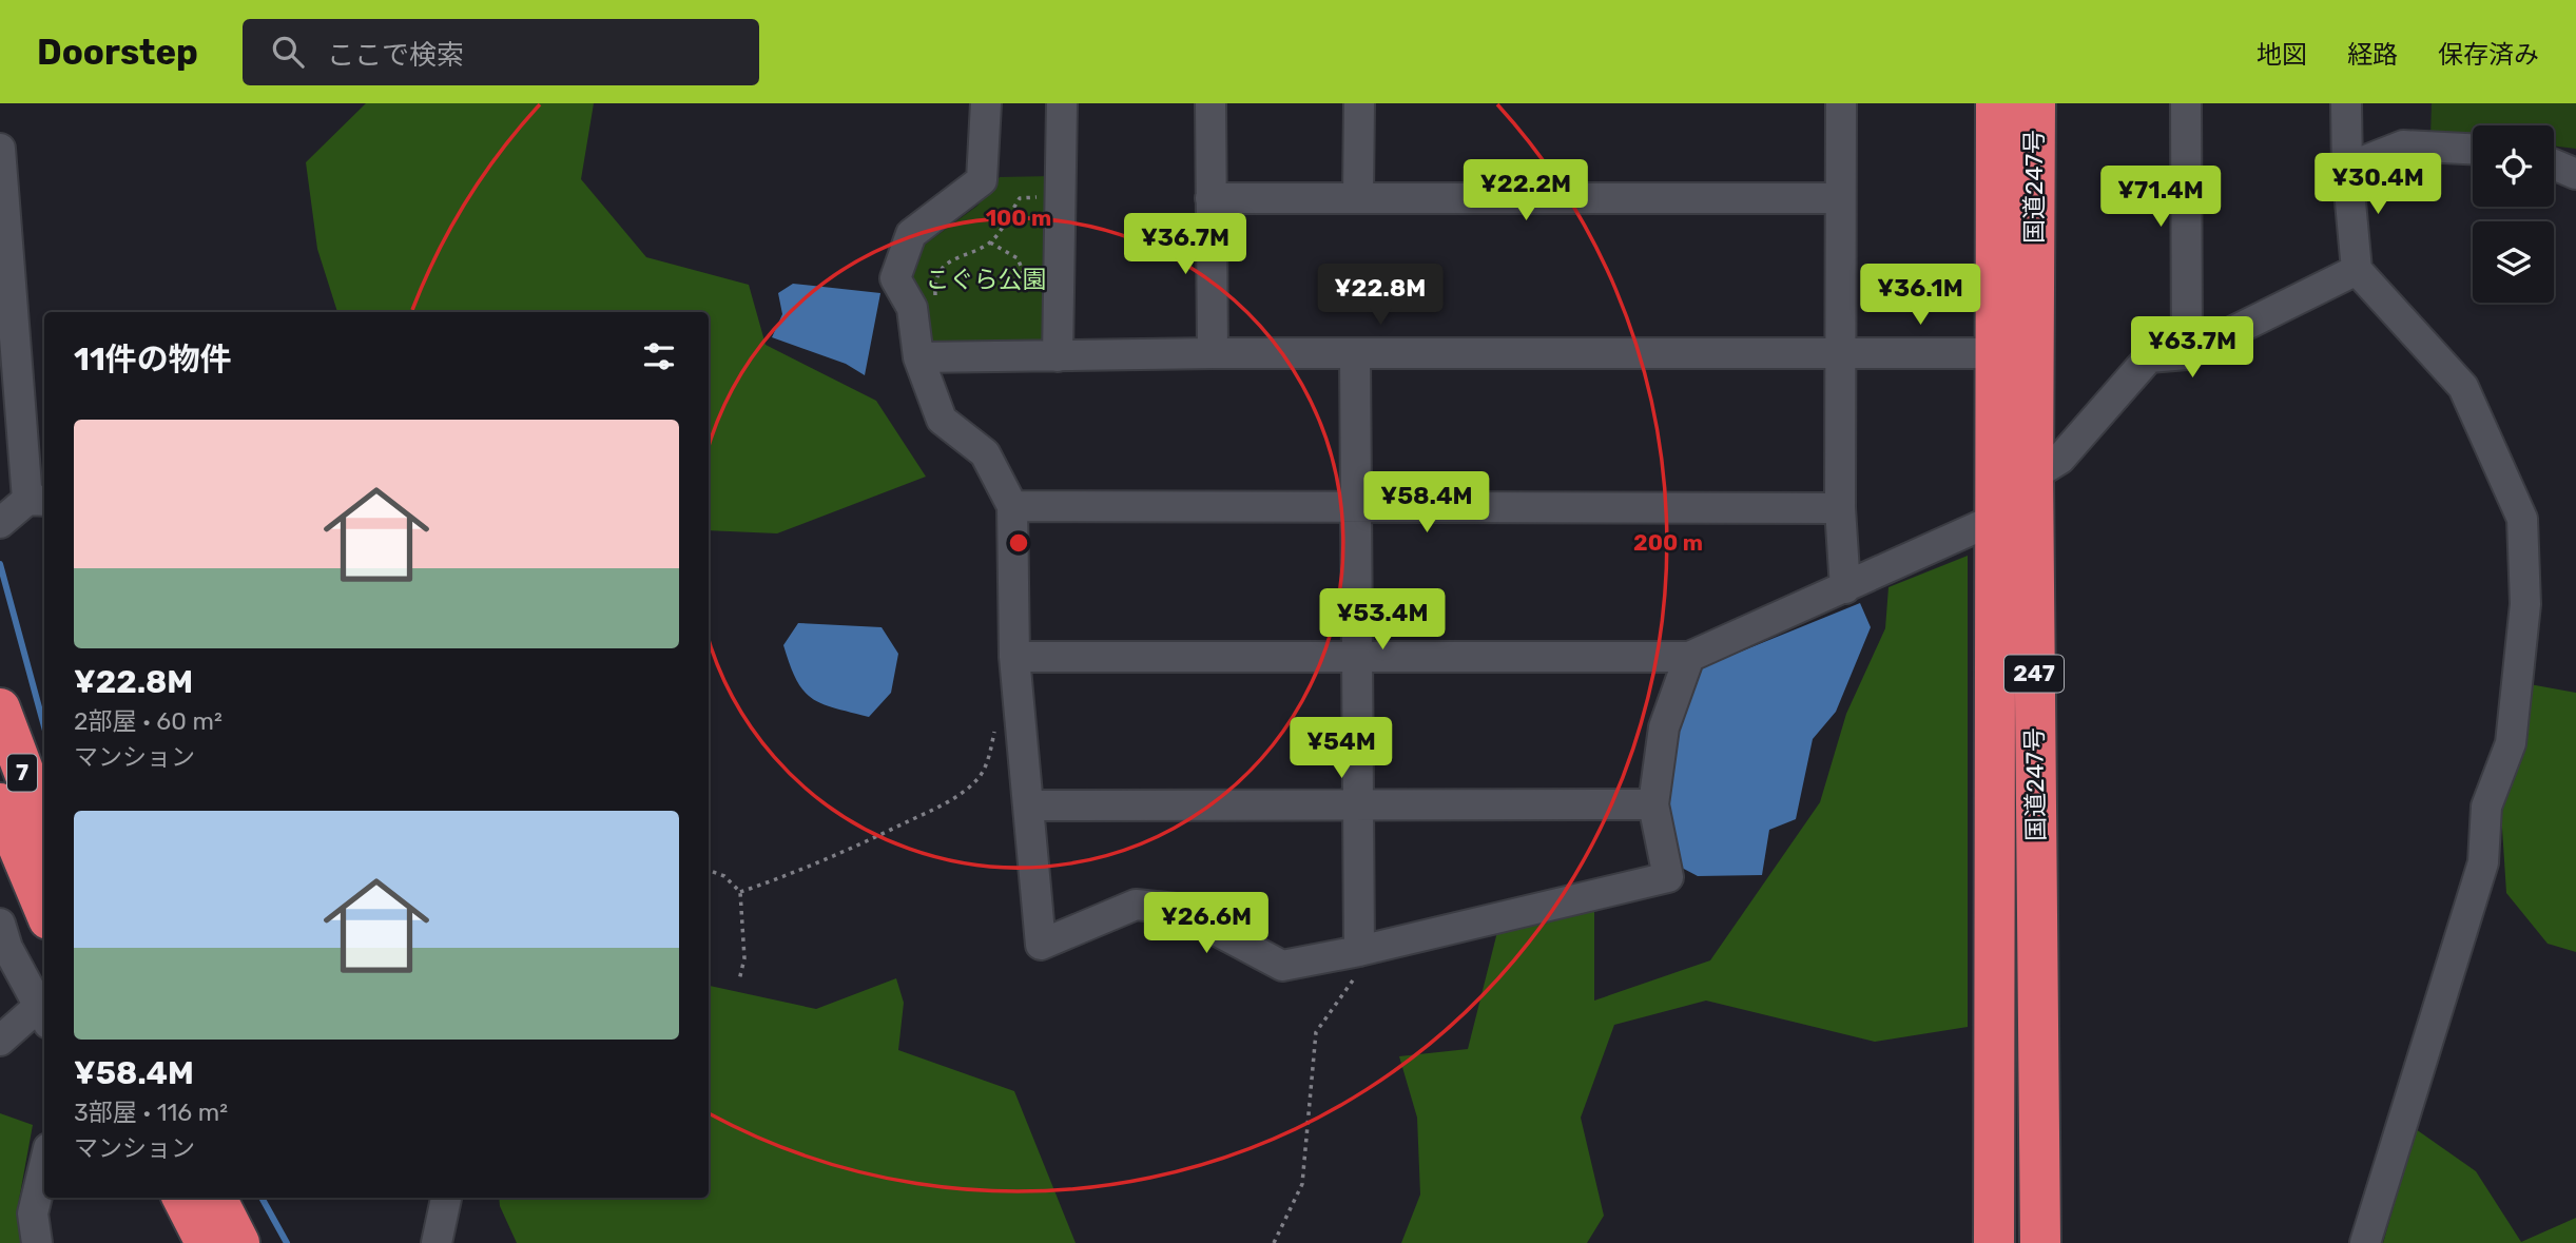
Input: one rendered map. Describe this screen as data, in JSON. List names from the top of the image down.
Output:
{
  "streets": {
    "highway": ["国道247号", "247", "7"]
  },
  "parks": ["こぐら公園"],
  "page": {
    "header": "Doorstep",
    "search": "ここで検索",
    "nav": ["地図", "経路", "保存済み"],
    "price": [
      "¥30.4M",
      "¥22.2M",
      "¥71.4M",
      "¥36.7M",
      "¥22.8M",
      "¥36.1M",
      "¥63.7M",
      "¥58.4M",
      "¥53.4M",
      "¥54M",
      "¥26.6M"
    ],
    "heading": "11件の物件",
    "list": [
      {
        "name": "¥22.8M",
        "note": "2部屋 · 60 m² · マンション"
      },
      {
        "name": "¥58.4M",
        "note": "3部屋 · 116 m² · マンション"
      }
    ]
  },
  "rings": ["100 m", "200 m"]
}
